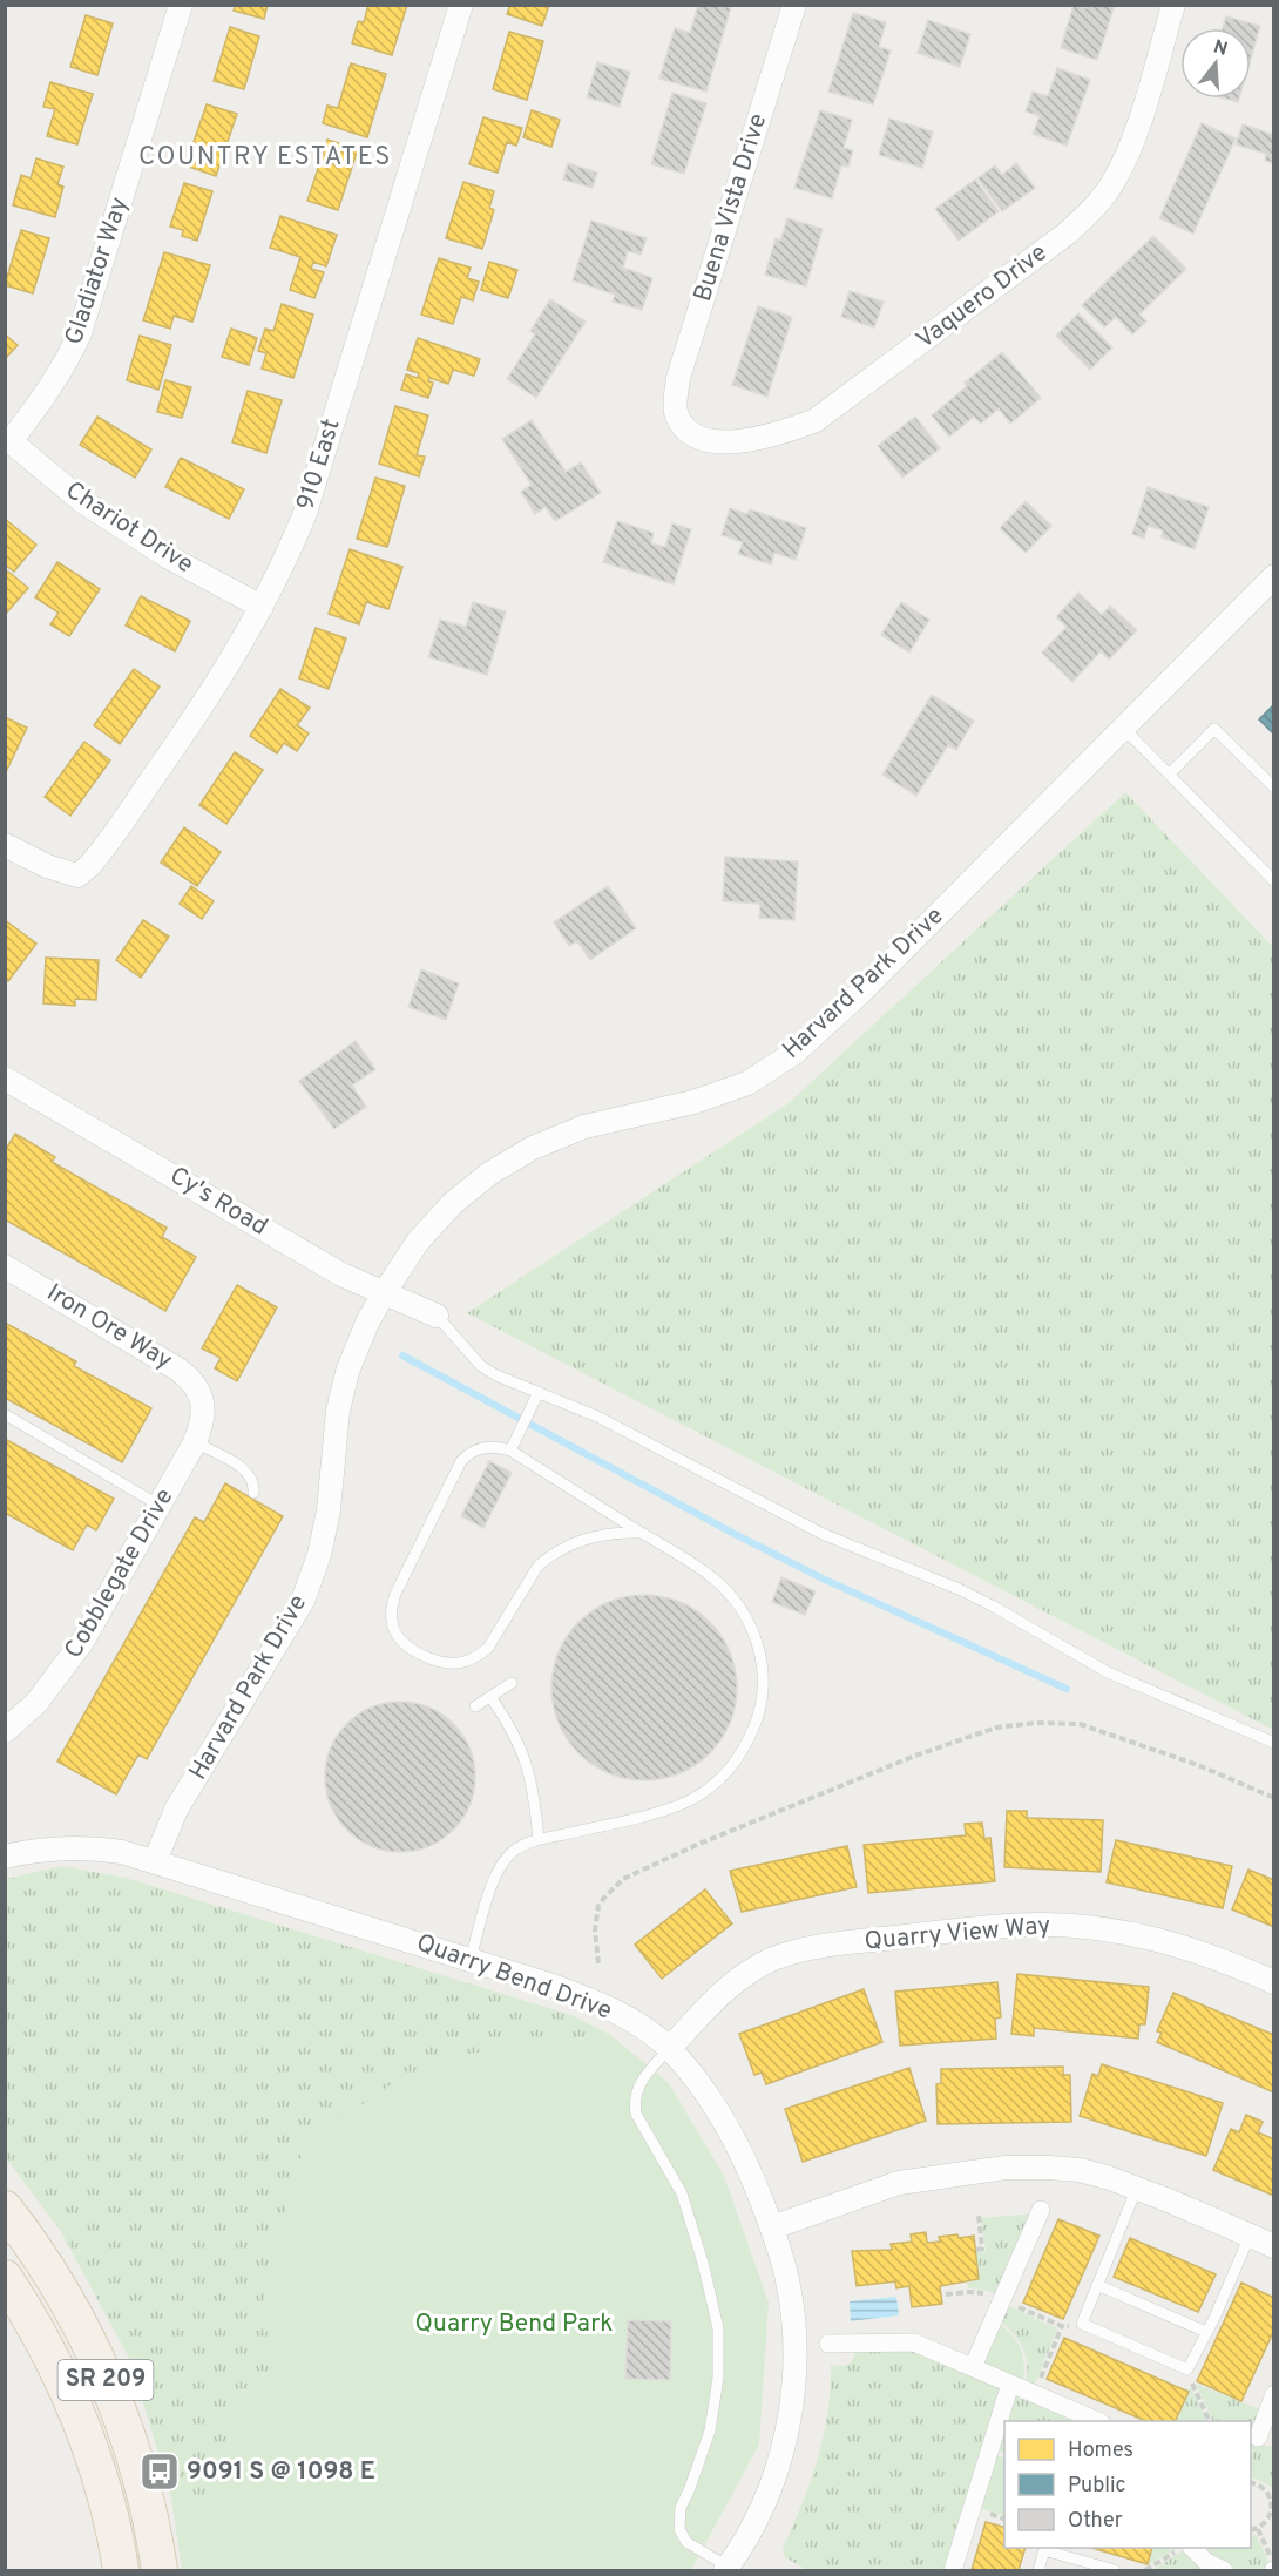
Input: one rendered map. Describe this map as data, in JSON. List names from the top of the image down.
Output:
{
  "streets": {
    "main road": ["SR 209"],
    "street": [
      "Buena Vista Drive",
      "Gladiator Way",
      "Vaquero Drive",
      "910 East",
      "Chariot Drive",
      "Harvard Park Drive",
      "Cy's Road",
      "Iron Ore Way",
      "Cobblegate Drive",
      "Quarry View Way",
      "Quarry Bend Drive"
    ]
  },
  "crossings": [
    ["Buena Vista Drive", "Vaquero Drive"],
    ["Gladiator Way", "Chariot Drive"],
    ["910 East", "Chariot Drive"],
    ["Harvard Park Drive", "Cy's Road"],
    ["Harvard Park Drive", "Quarry Bend Drive"],
    ["Iron Ore Way", "Cobblegate Drive"],
    ["Quarry View Way", "Quarry Bend Drive"]
  ],
  "districts": ["COUNTRY ESTATES"],
  "parks": ["Quarry Bend Park"],
  "places": {
    "bus stop": ["9091 S @ 1098 E"]
  },
  "legend": ["Homes", "Public", "Other"],
  "north": "top"
}
